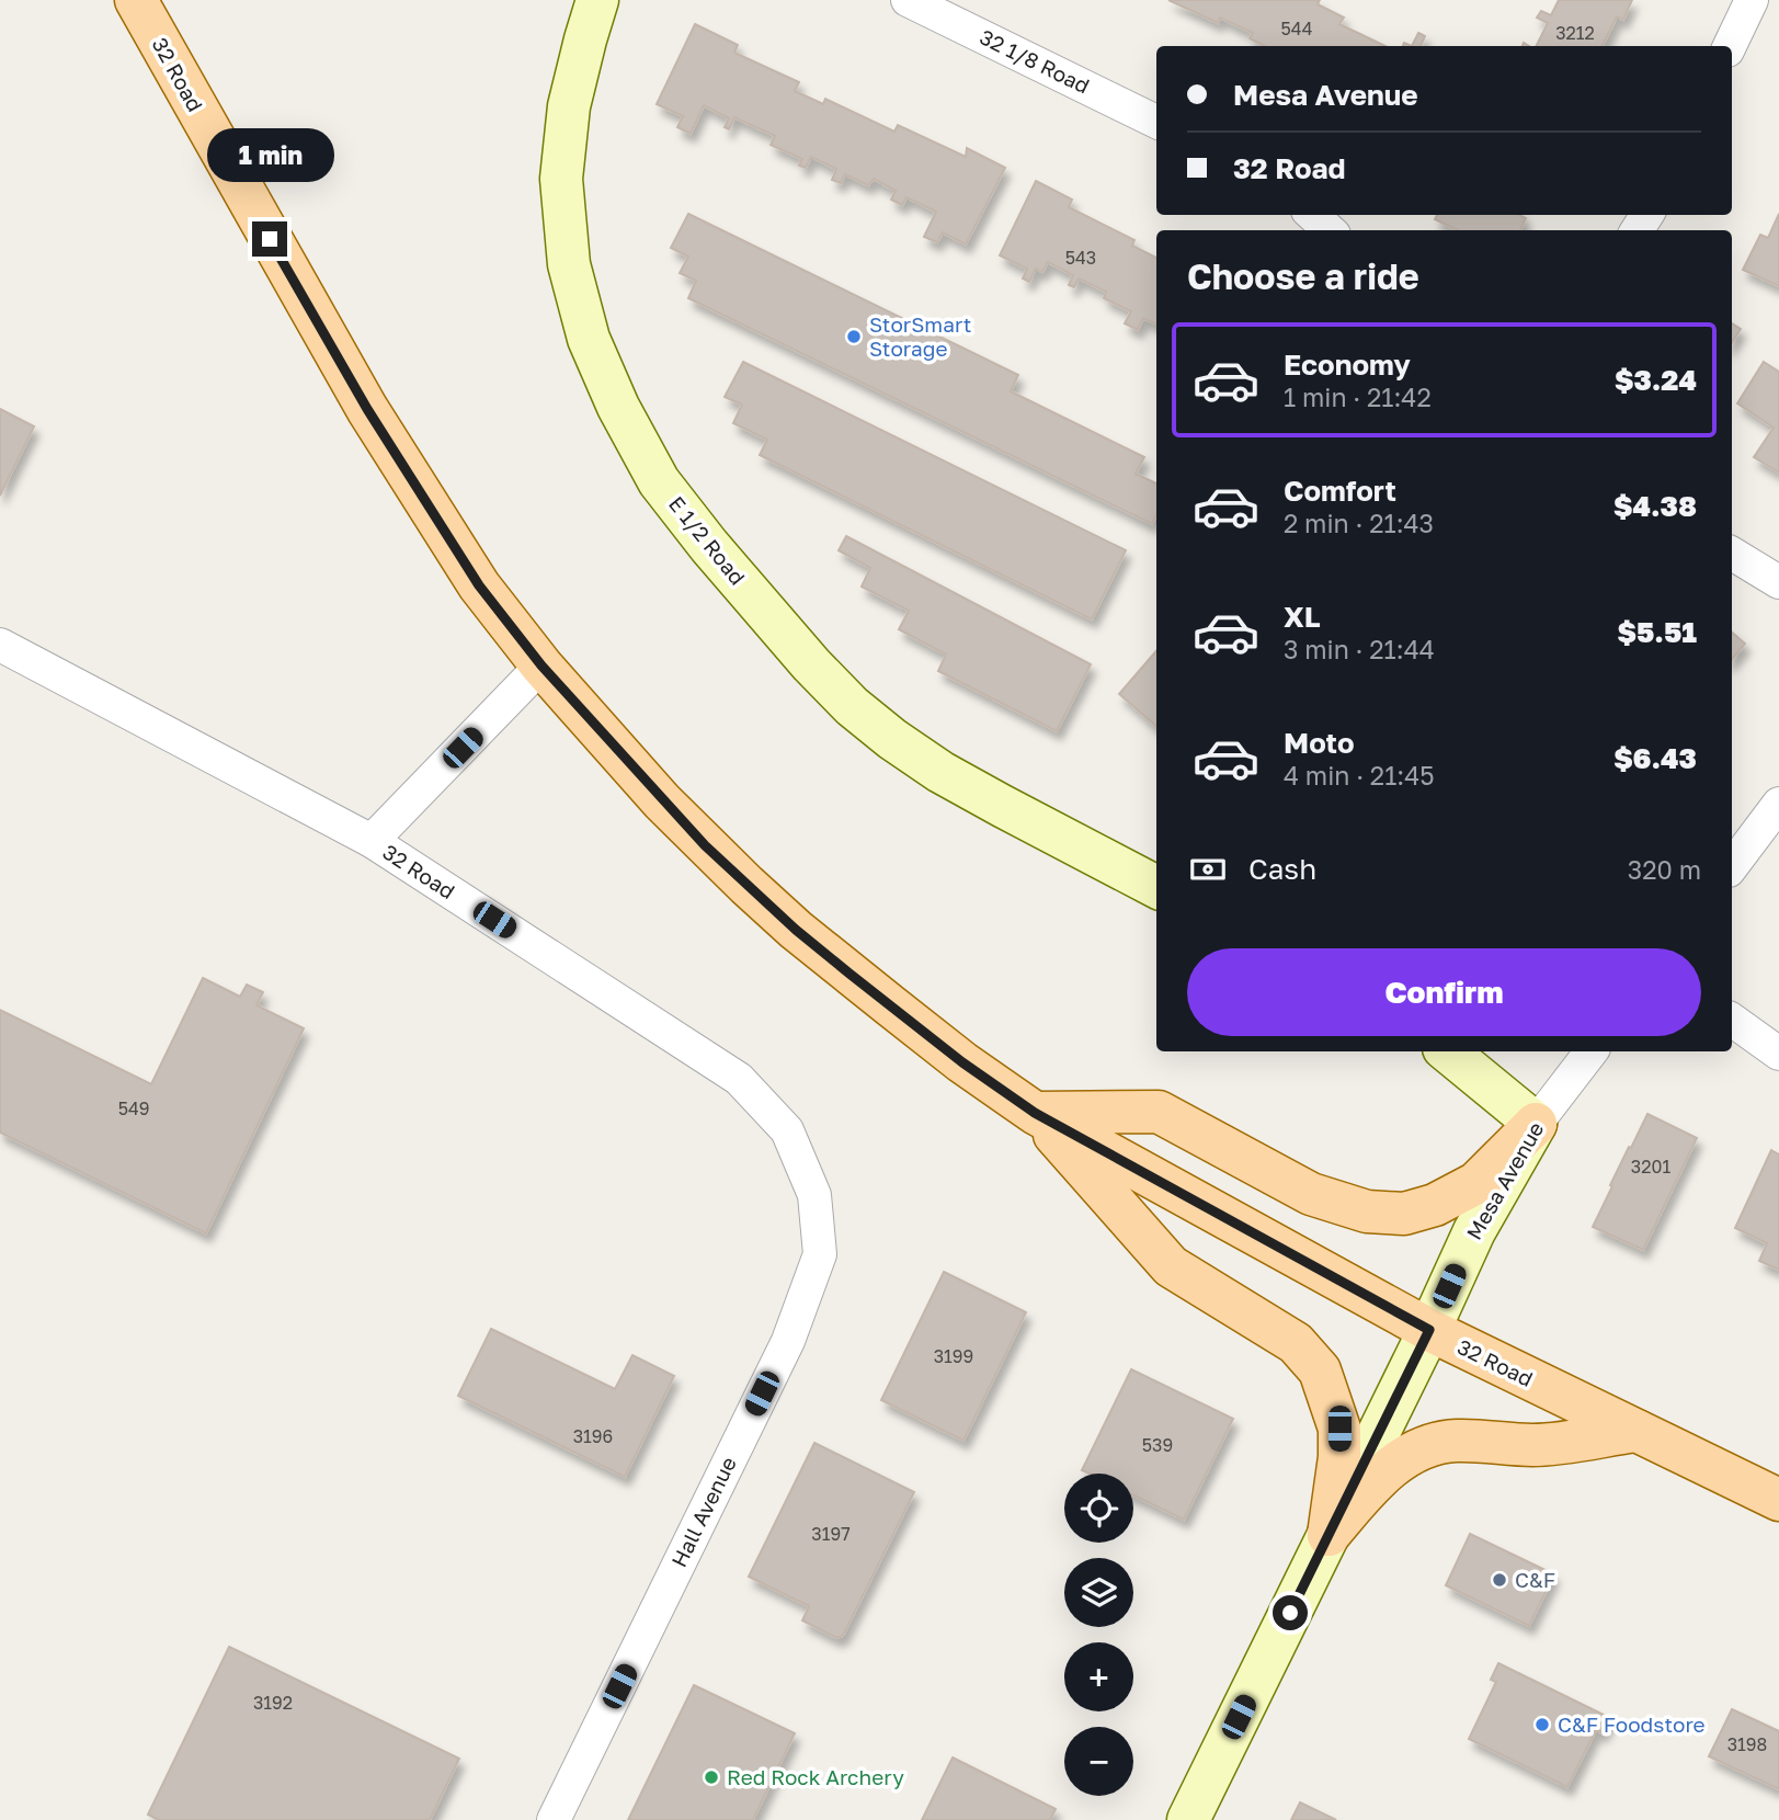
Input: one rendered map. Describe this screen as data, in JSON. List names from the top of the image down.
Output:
{
  "streets": {
    "main road": ["32 Road"],
    "street": [
      "32 1/8 Road",
      "E 1/2 Road",
      "Mesa Avenue",
      "Hall Avenue"
    ]
  },
  "crossings": [
    ["32 Road", "Mesa Avenue"],
    ["32 Road", "Hall Avenue"]
  ],
  "places": [
    "StorSmart Storage",
    "C&F",
    "C&F Foodstore",
    "Red Rock Archery"
  ],
  "house_numbers": [
    "544",
    "3212",
    "543",
    "549",
    "3201",
    "3199",
    "3196",
    "539",
    "3197",
    "3192",
    "3198"
  ],
  "page": {
    "banner": ["Mesa Avenue", "32 Road"],
    "bubble": "1 min",
    "heading": "Choose a ride",
    "list": [
      {
        "name": "Economy",
        "note": "1 min · 21:42",
        "value": "$3.24"
      },
      {
        "name": "Comfort",
        "note": "2 min · 21:43",
        "value": "$4.38"
      },
      {
        "name": "XL",
        "note": "3 min · 21:44",
        "value": "$5.51"
      },
      {
        "name": "Moto",
        "note": "4 min · 21:45",
        "value": "$6.43"
      }
    ],
    "pay": ["Cash", "320 m"],
    "buttons": "Confirm",
    "map_buttons": ["+", "−"]
  }
}
